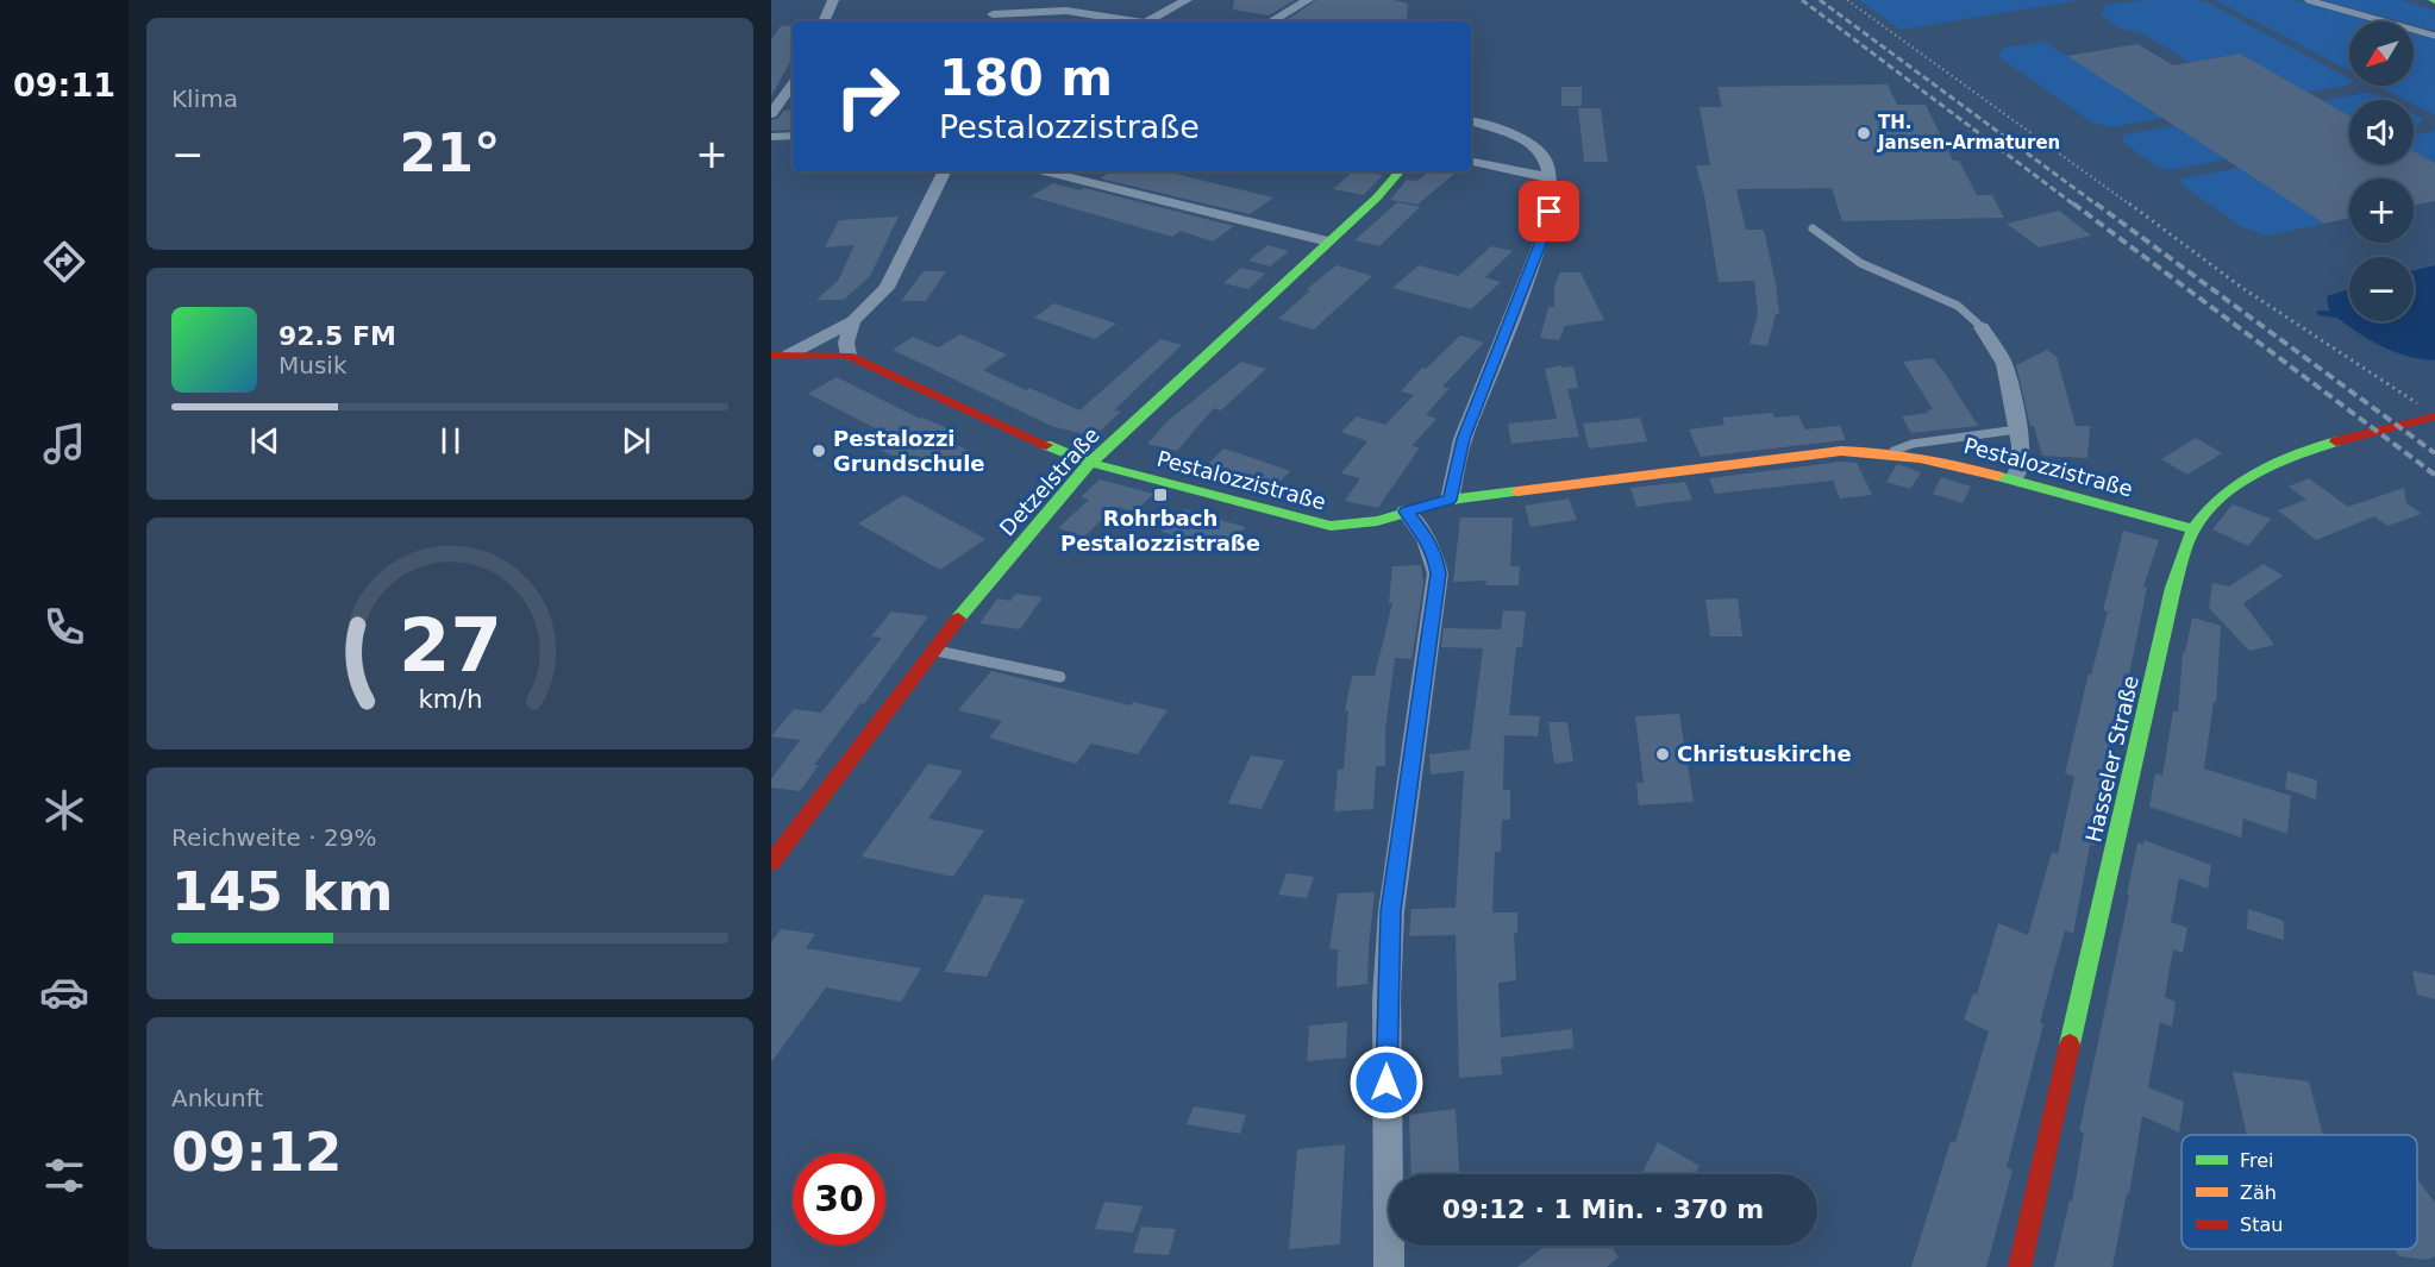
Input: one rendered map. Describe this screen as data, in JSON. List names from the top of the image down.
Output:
{
  "streets": {
    "street": ["Pestalozzistraße", "Detzelstraße", "Hasseler Straße"]
  },
  "crossings": [
    ["Pestalozzistraße", "Detzelstraße"],
    ["Pestalozzistraße", "Hasseler Straße"]
  ],
  "places": {
    "other": ["TH. Jansen-Armaturen", "Pestalozzi Grundschule", "Christuskirche"],
    "transit": ["Rohrbach Pestalozzistraße"]
  },
  "legend": ["Frei", "Zäh", "Stau"],
  "north": "bottom left",
  "page": {
    "tabs": "09:11",
    "tile": [
      "Klima",
      ["Reichweite · 29%", "145 km"],
      ["Ankunft", "09:12"]
    ],
    "map_buttons": ["+", "−"],
    "turn": ["180 m", "Pestalozzistraße"],
    "heat": ["−", "21°", "+"],
    "song": ["92.5 FM", "Musik"],
    "limit": "30",
    "trip": "09:12 · 1 Min. · 370 m",
    "gauge": ["27", "km/h"]
  }
}
